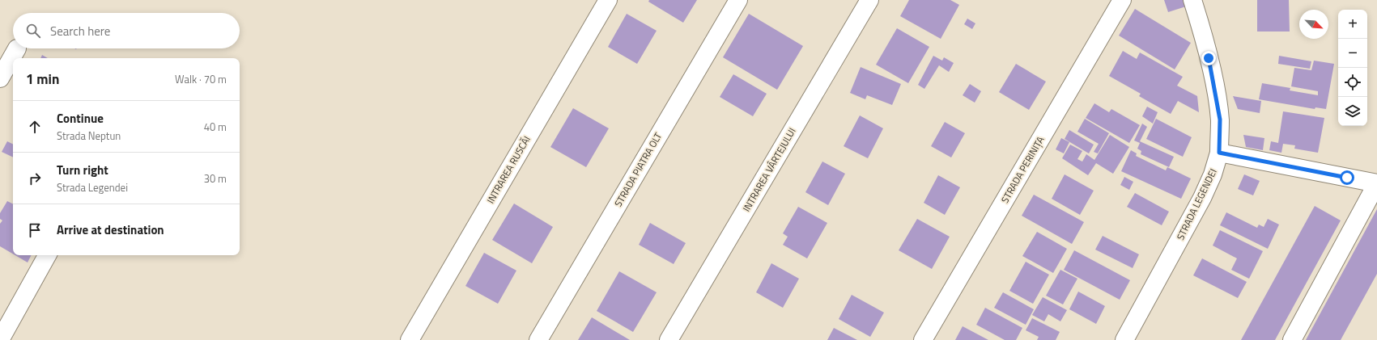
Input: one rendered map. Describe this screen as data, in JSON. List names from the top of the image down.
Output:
{
  "streets": {
    "street": [
      "INTRAREA RUSCĂI",
      "STRADA PIATRA OLT",
      "INTRAREA VÂRTEJULUI",
      "STRADA PERINIȚA",
      "STRADA LEGENDEI"
    ]
  },
  "north": "bottom right",
  "page": {
    "map_buttons": ["+", "−"],
    "search": "Search here",
    "heading": ["1 min", "Walk · 70 m"],
    "list": [
      ["Continue", "Strada Neptun", "40 m"],
      ["Turn right", "Strada Legendei", "30 m"],
      "Arrive at destination"
    ]
  }
}
